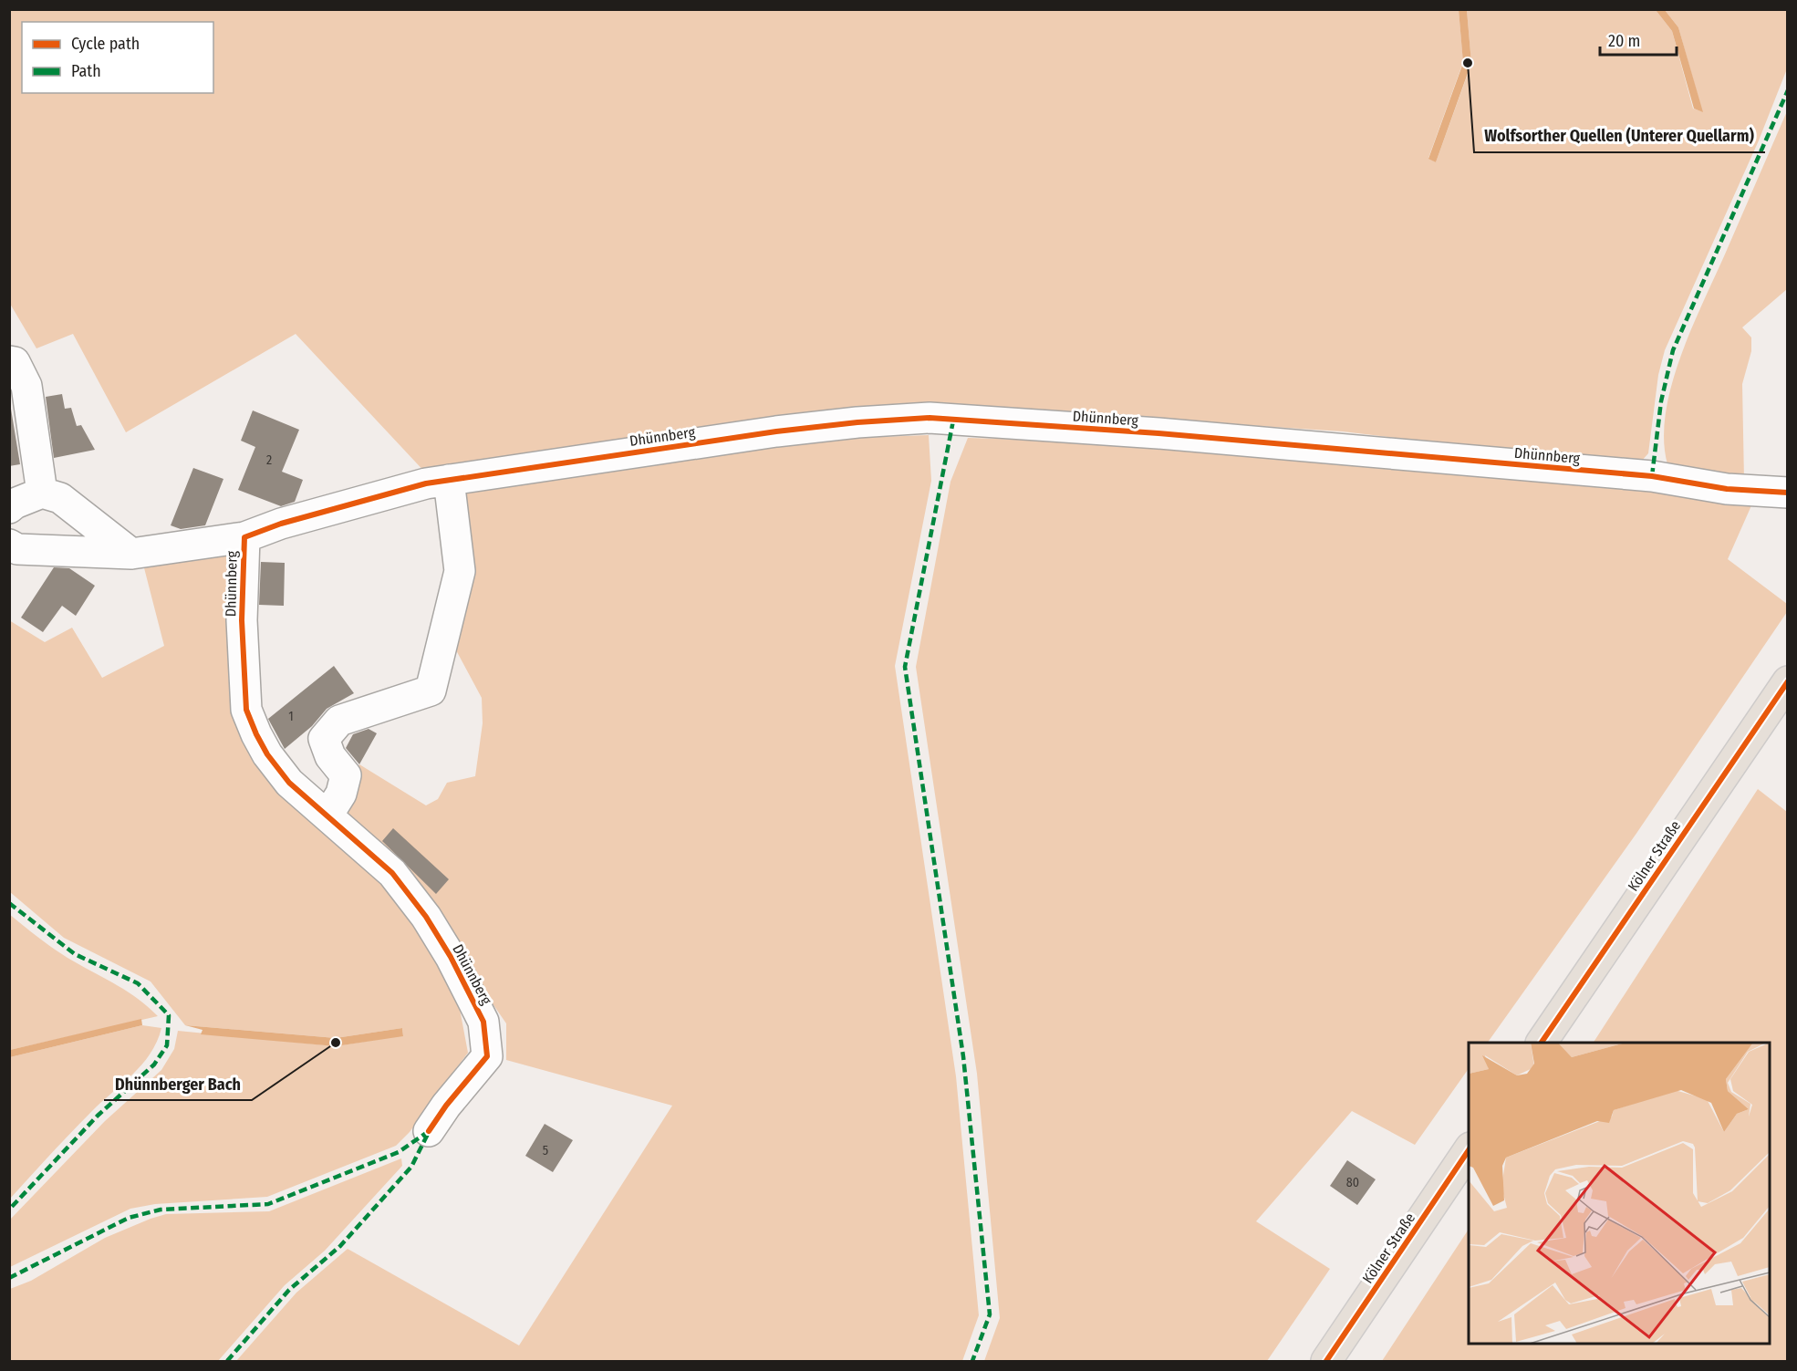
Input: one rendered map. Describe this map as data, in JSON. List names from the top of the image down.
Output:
{
  "streets": {
    "main road": ["Kölner Straße"],
    "street": ["Dhünnberg"]
  },
  "places": ["Wolfsorther Quellen (Unterer Quellarm)", "Dhünnberger Bach"],
  "house_numbers": [
    "2",
    "1",
    "5",
    "80"
  ],
  "legend": ["Cycle path", "Path"],
  "scale_bar": "20 m"
}
